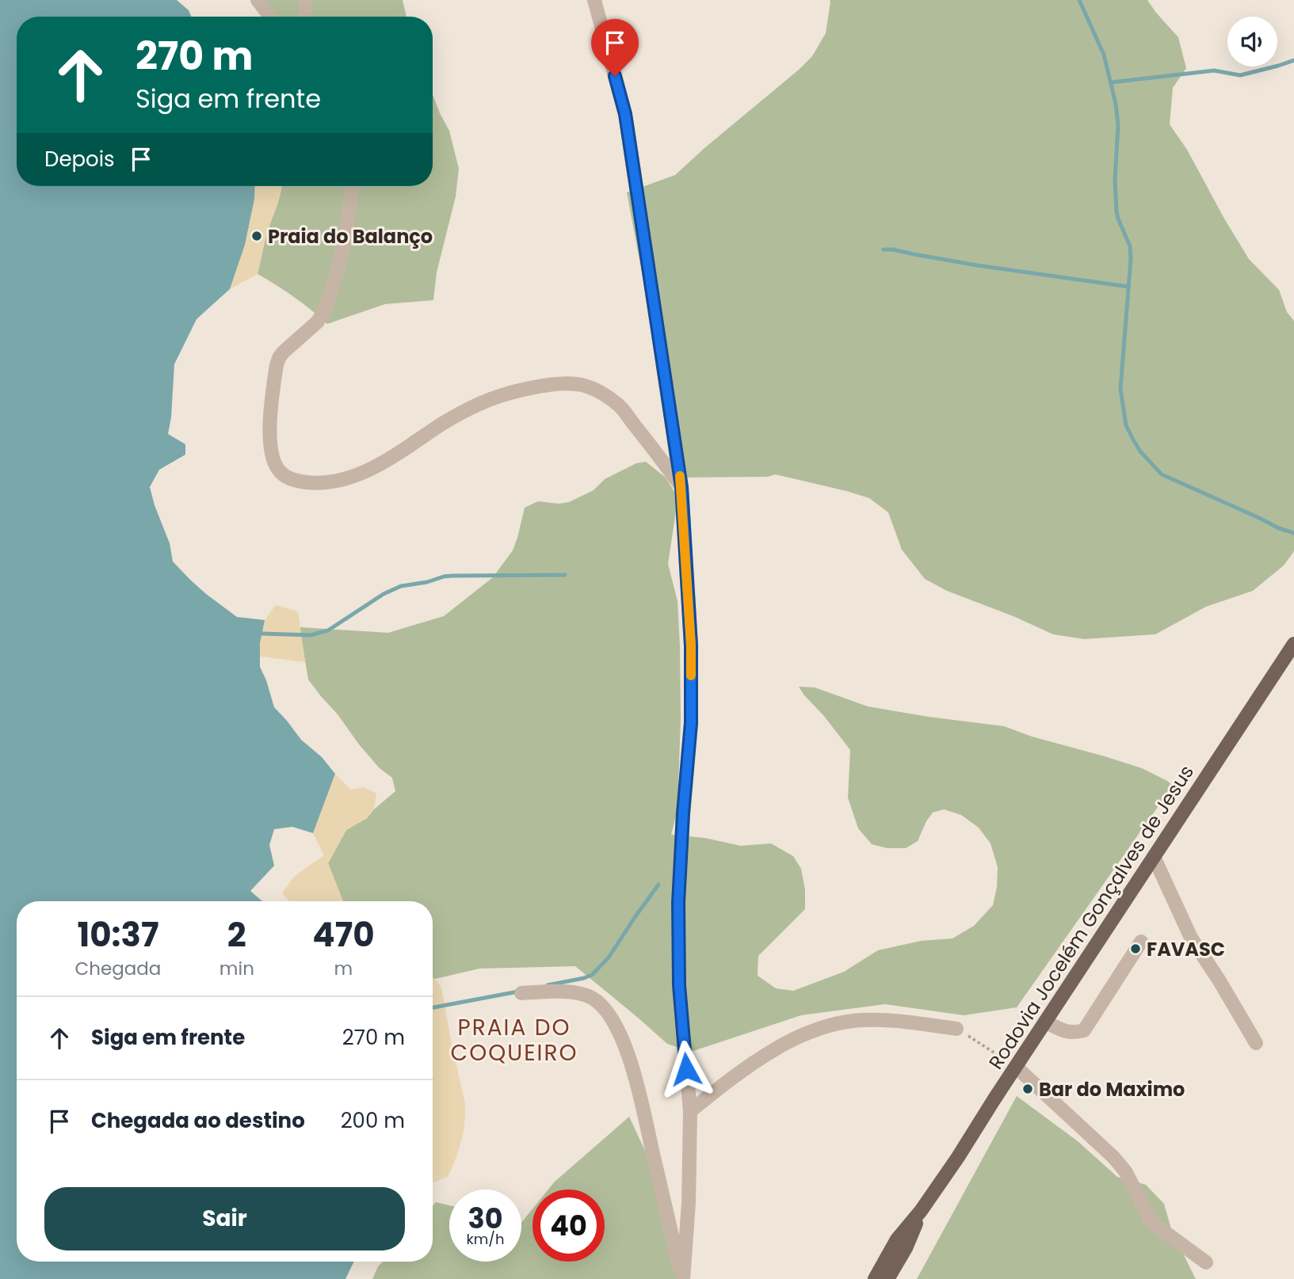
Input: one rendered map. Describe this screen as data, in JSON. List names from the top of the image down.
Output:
{
  "streets": {
    "main road": ["Rodovia Jocelém Gonçalves de Jesus"]
  },
  "districts": ["PRAIA DO COQUEIRO"],
  "places": ["Praia do Balanço", "FAVASC", "Bar do Maximo"],
  "page": {
    "turn": ["270 m", "Siga em frente"],
    "then": "Depois",
    "eta": [
      "10:37",
      "Chegada",
      "2",
      "min",
      "470",
      "m"
    ],
    "list": [
      {
        "name": "Siga em frente",
        "value": "270 m"
      },
      {
        "name": "Chegada ao destino",
        "value": "200 m"
      }
    ],
    "buttons": "Sair",
    "speed": "30 km/h",
    "limit": "40"
  }
}
